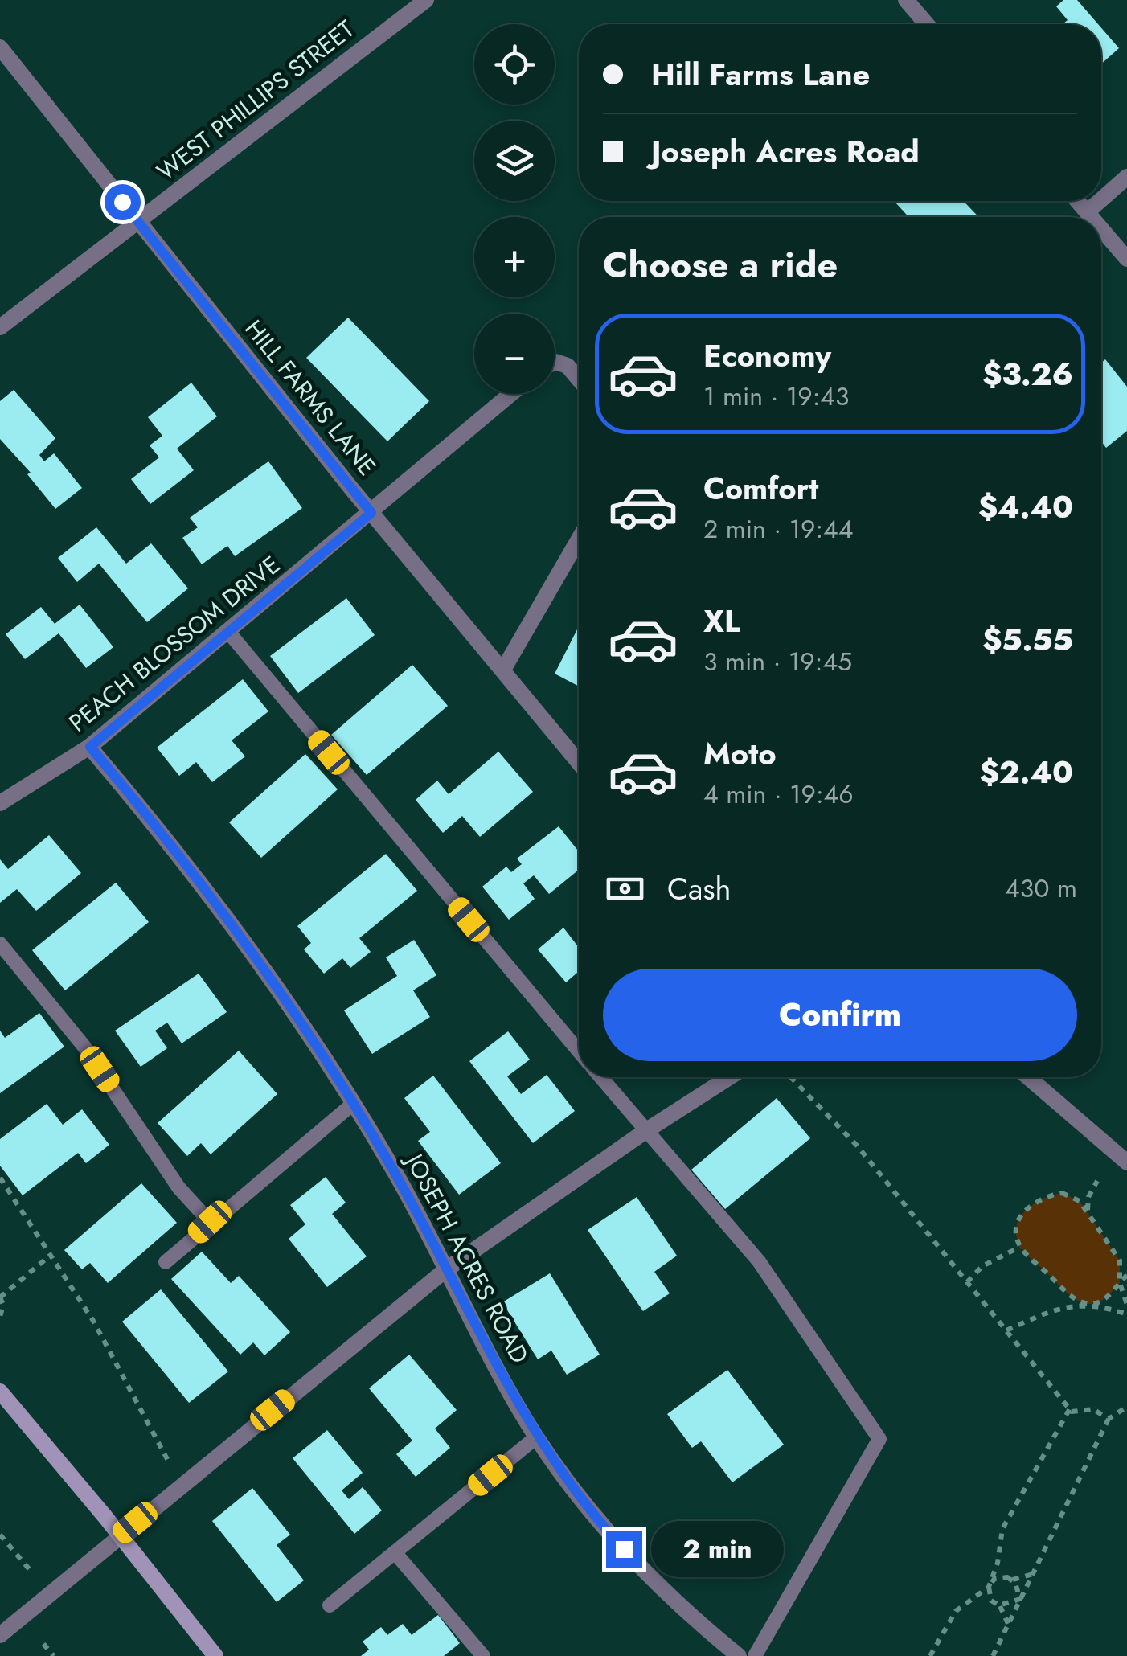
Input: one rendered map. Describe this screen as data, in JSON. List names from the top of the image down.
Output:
{
  "streets": {
    "street": [
      "WEST PHILLIPS STREET",
      "HILL FARMS LANE",
      "PEACH BLOSSOM DRIVE",
      "JOSEPH ACRES ROAD"
    ]
  },
  "crossings": [
    ["WEST PHILLIPS STREET", "HILL FARMS LANE"],
    ["HILL FARMS LANE", "PEACH BLOSSOM DRIVE"],
    ["PEACH BLOSSOM DRIVE", "JOSEPH ACRES ROAD"]
  ],
  "page": {
    "map_buttons": ["+", "−"],
    "banner": ["Hill Farms Lane", "Joseph Acres Road"],
    "heading": "Choose a ride",
    "list": [
      {
        "name": "Economy",
        "note": "1 min · 19:43",
        "value": "$3.26"
      },
      {
        "name": "Comfort",
        "note": "2 min · 19:44",
        "value": "$4.40"
      },
      {
        "name": "XL",
        "note": "3 min · 19:45",
        "value": "$5.55"
      },
      {
        "name": "Moto",
        "note": "4 min · 19:46",
        "value": "$2.40"
      }
    ],
    "pay": ["Cash", "430 m"],
    "buttons": "Confirm",
    "bubble": "2 min"
  }
}
